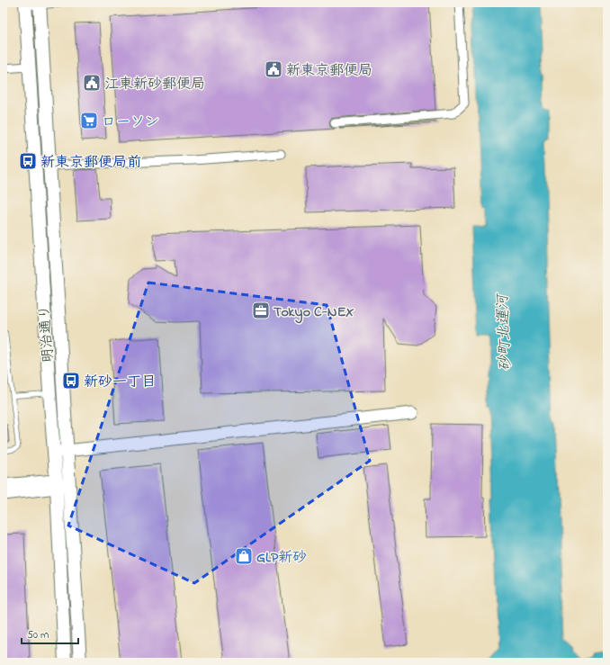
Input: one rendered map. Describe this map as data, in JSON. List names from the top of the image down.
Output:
{
  "streets": {
    "main road": ["明治通り"]
  },
  "water": ["砂町北運河"],
  "places": {
    "public building": ["新東京郵便局", "江東新砂郵便局"],
    "supermarket": ["ローソン"],
    "bus stop": ["新東京郵便局前", "新砂一丁目"],
    "office": ["Tokyo C-NEX"],
    "shop": ["GLP新砂"]
  },
  "scale_bar": "50 m"
}
